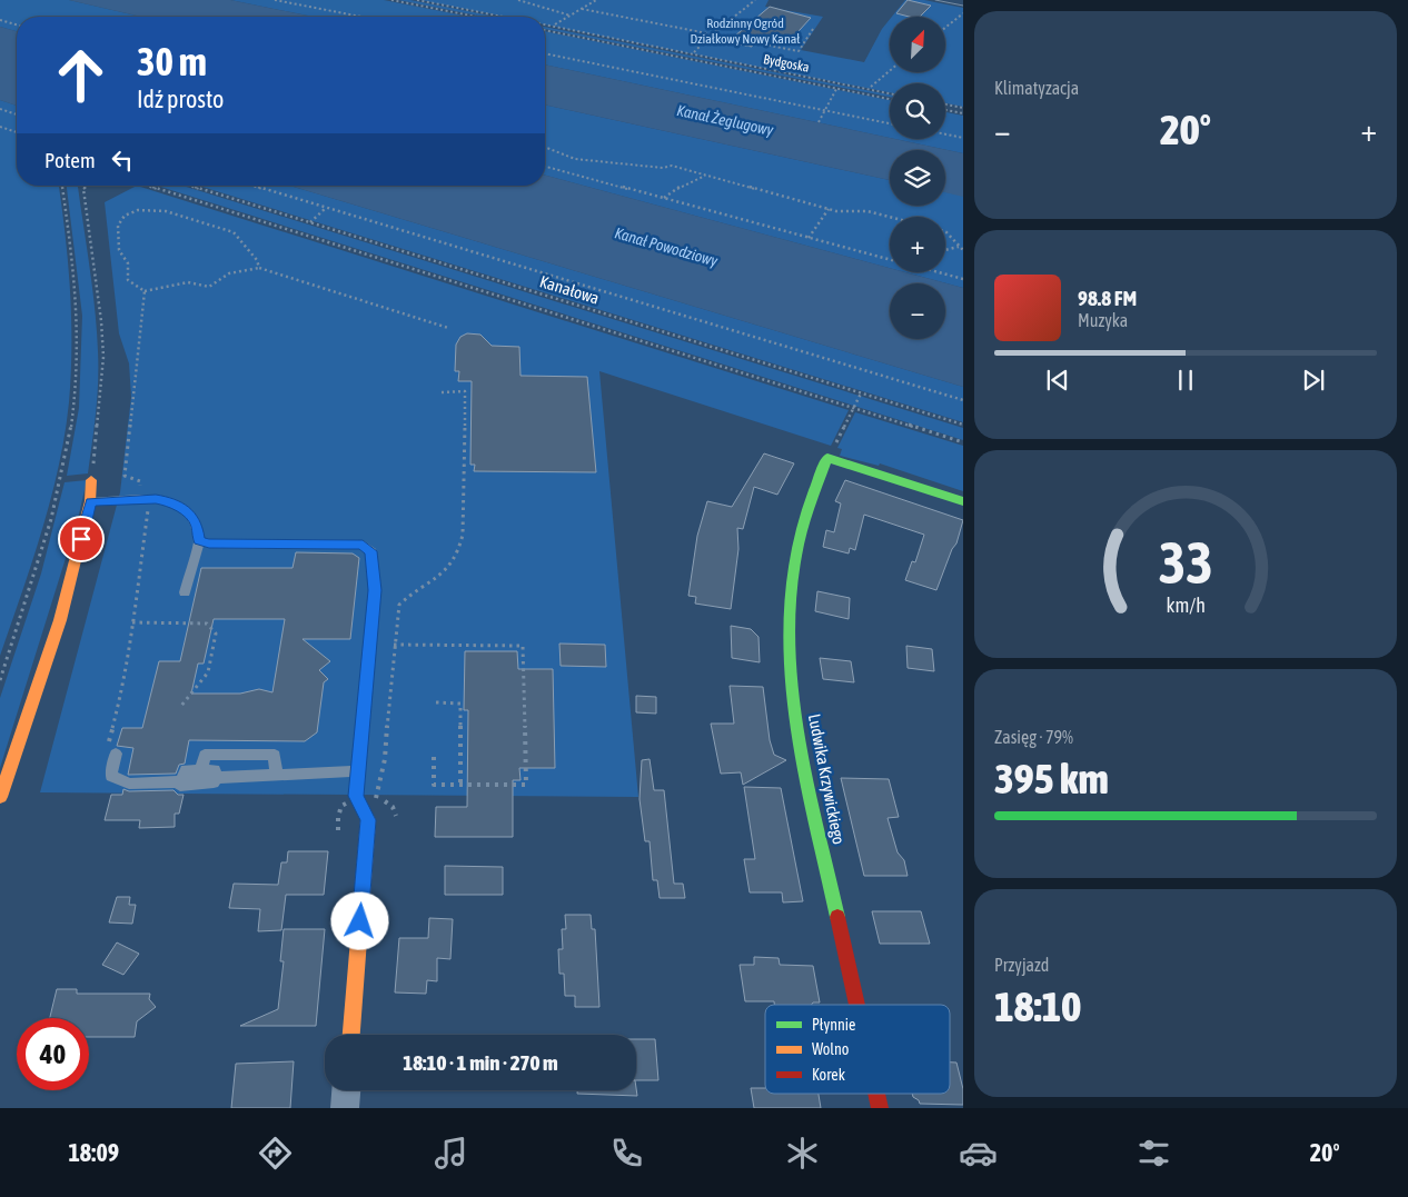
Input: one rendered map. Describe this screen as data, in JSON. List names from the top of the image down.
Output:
{
  "streets": {
    "street": ["Ludwika Krzywickiego"],
    "path": ["Bydgoska", "Kanałowa"]
  },
  "water": ["Kanał Żeglugowy", "Kanał Powodziowy"],
  "parks": ["Rodzinny Ogród Działkowy Nowy Kanał"],
  "legend": ["Płynnie", "Wolno", "Korek"],
  "north": "top right",
  "page": {
    "tile": [
      "Klimatyzacja",
      ["Zasięg · 79%", "395 km"],
      ["Przyjazd", "18:10"]
    ],
    "map_buttons": ["+", "−"],
    "turn": ["30 m", "Idź prosto"],
    "heat": ["−", "20°", "+"],
    "then": "Potem",
    "song": ["98.8 FM", "Muzyka"],
    "limit": "40",
    "trip": "18:10 · 1 min · 270 m",
    "tabs": ["18:09", "20°"],
    "gauge": ["33", "km/h"]
  }
}
